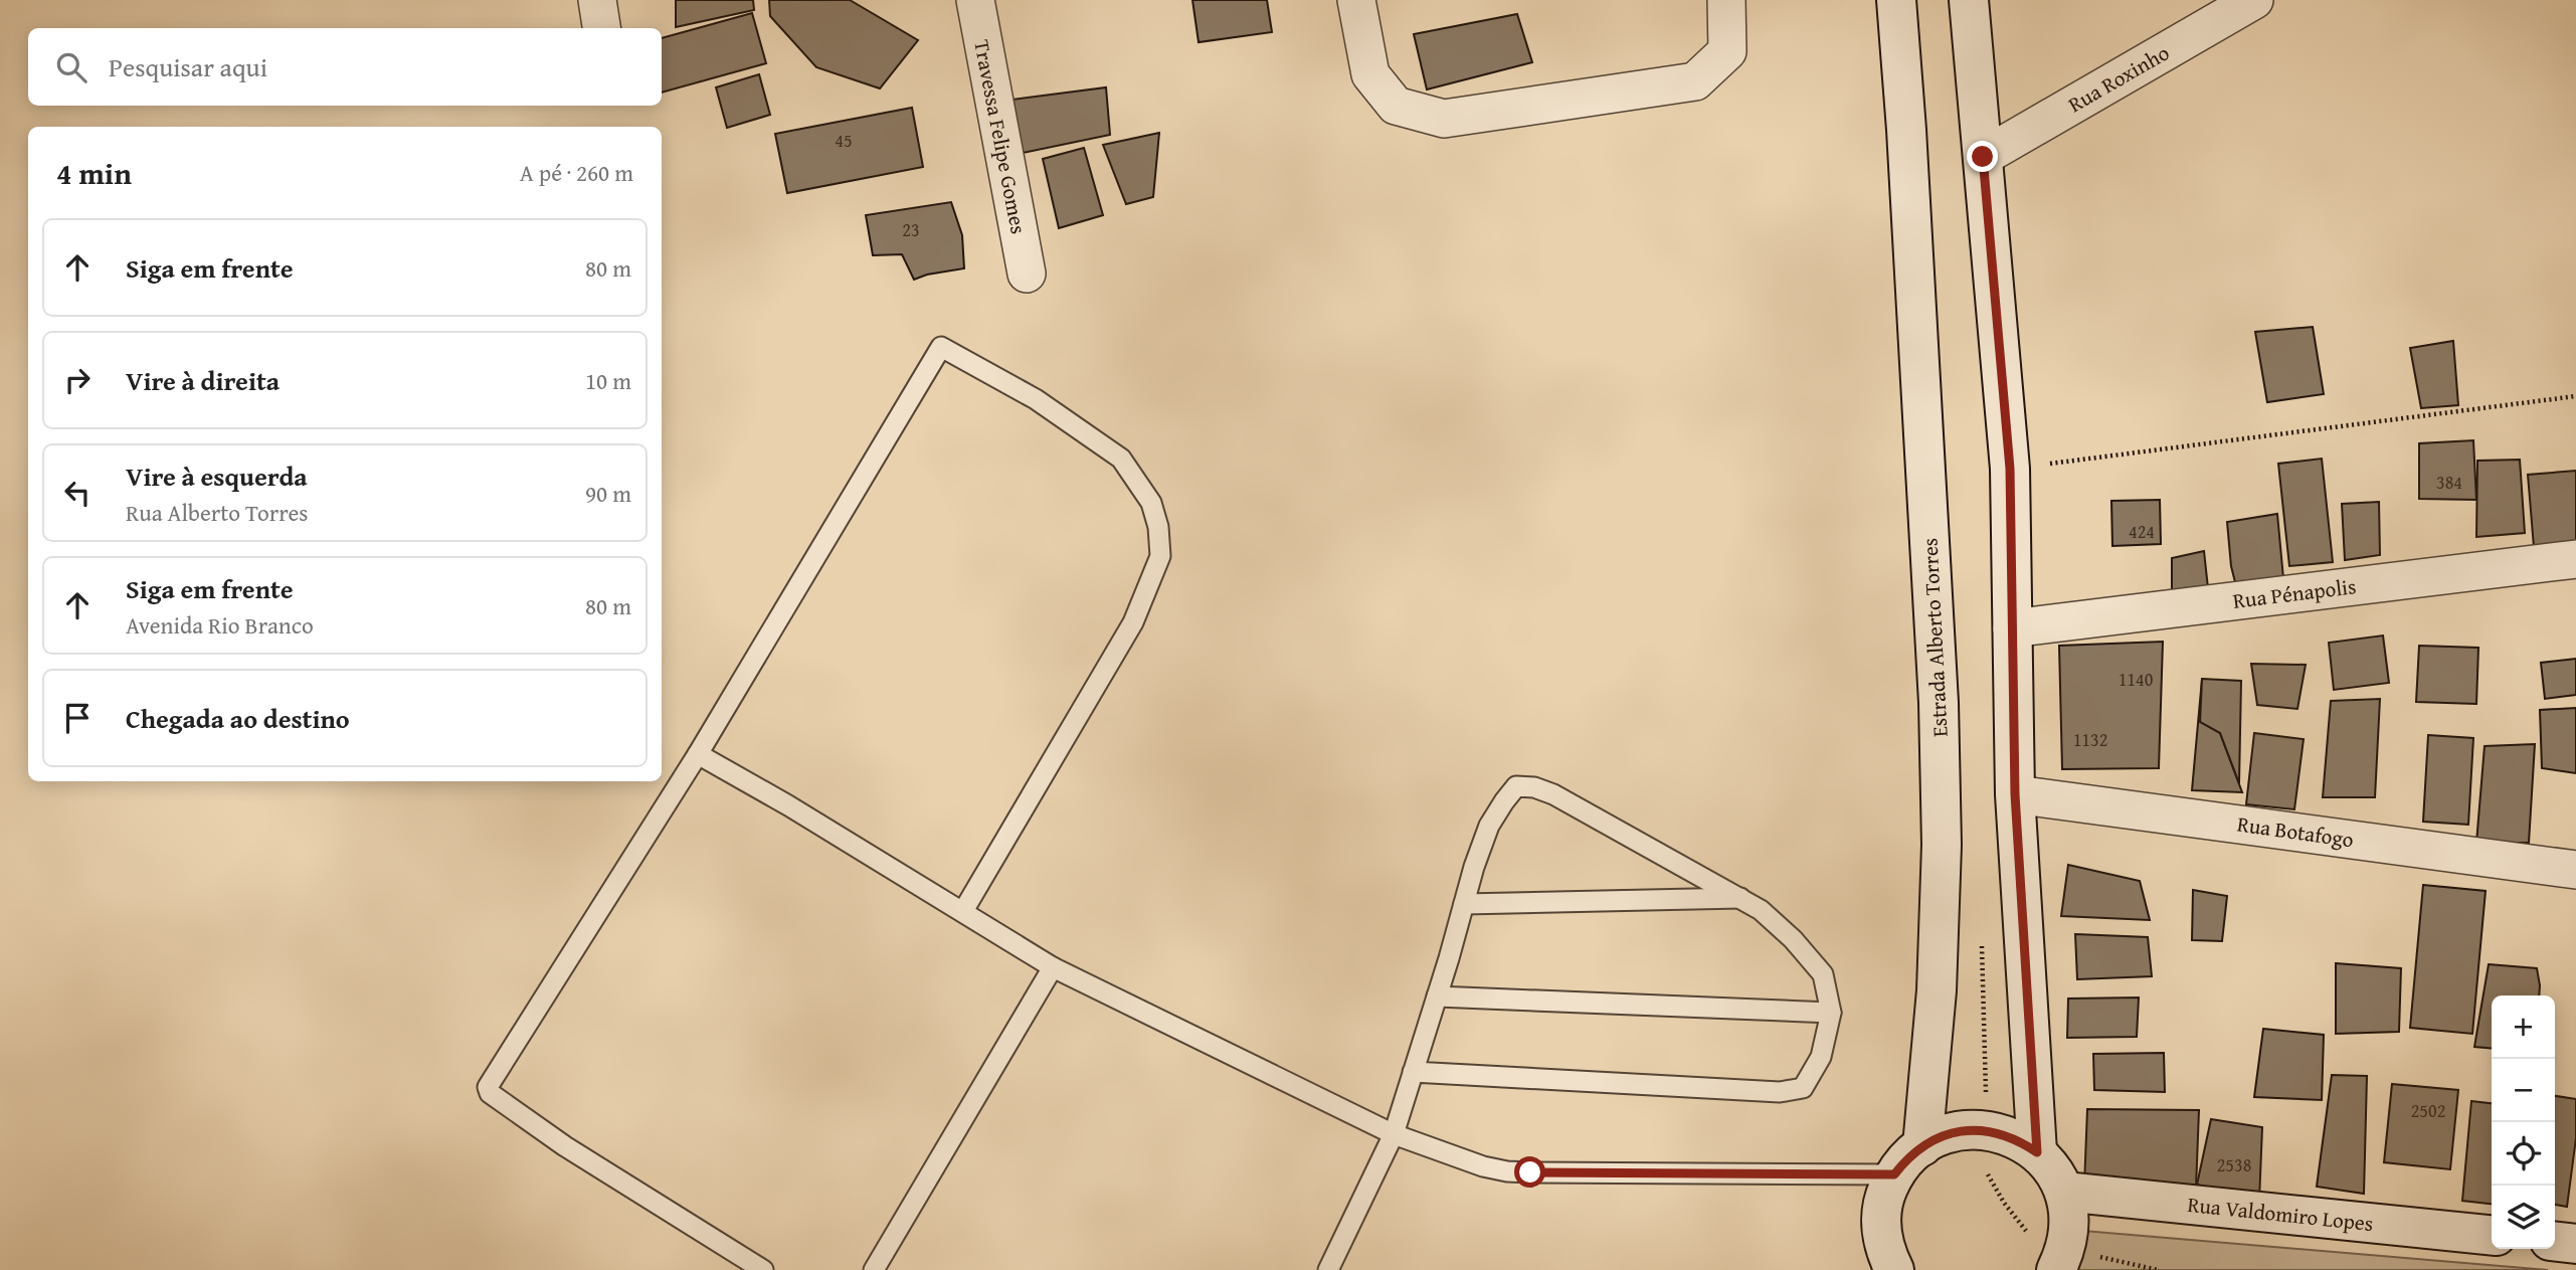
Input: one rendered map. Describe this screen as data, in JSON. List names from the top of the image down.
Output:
{
  "streets": {
    "street": [
      "Rua Roxinho",
      "Travessa Felipe Gomes",
      "Rua Pénapolis",
      "Estrada Alberto Torres",
      "Rua Botafogo",
      "Rua Valdomiro Lopes"
    ]
  },
  "house_numbers": [
    "45",
    "23",
    "384",
    "424",
    "1140",
    "1132",
    "2502",
    "2538"
  ],
  "page": {
    "search": "Pesquisar aqui",
    "heading": ["4 min", "A pé · 260 m"],
    "list": [
      ["Siga em frente", "80 m"],
      ["Vire à direita", "10 m"],
      ["Vire à esquerda", "Rua Alberto Torres", "90 m"],
      ["Siga em frente", "Avenida Rio Branco", "80 m"],
      "Chegada ao destino"
    ],
    "map_buttons": ["+", "−"]
  }
}
